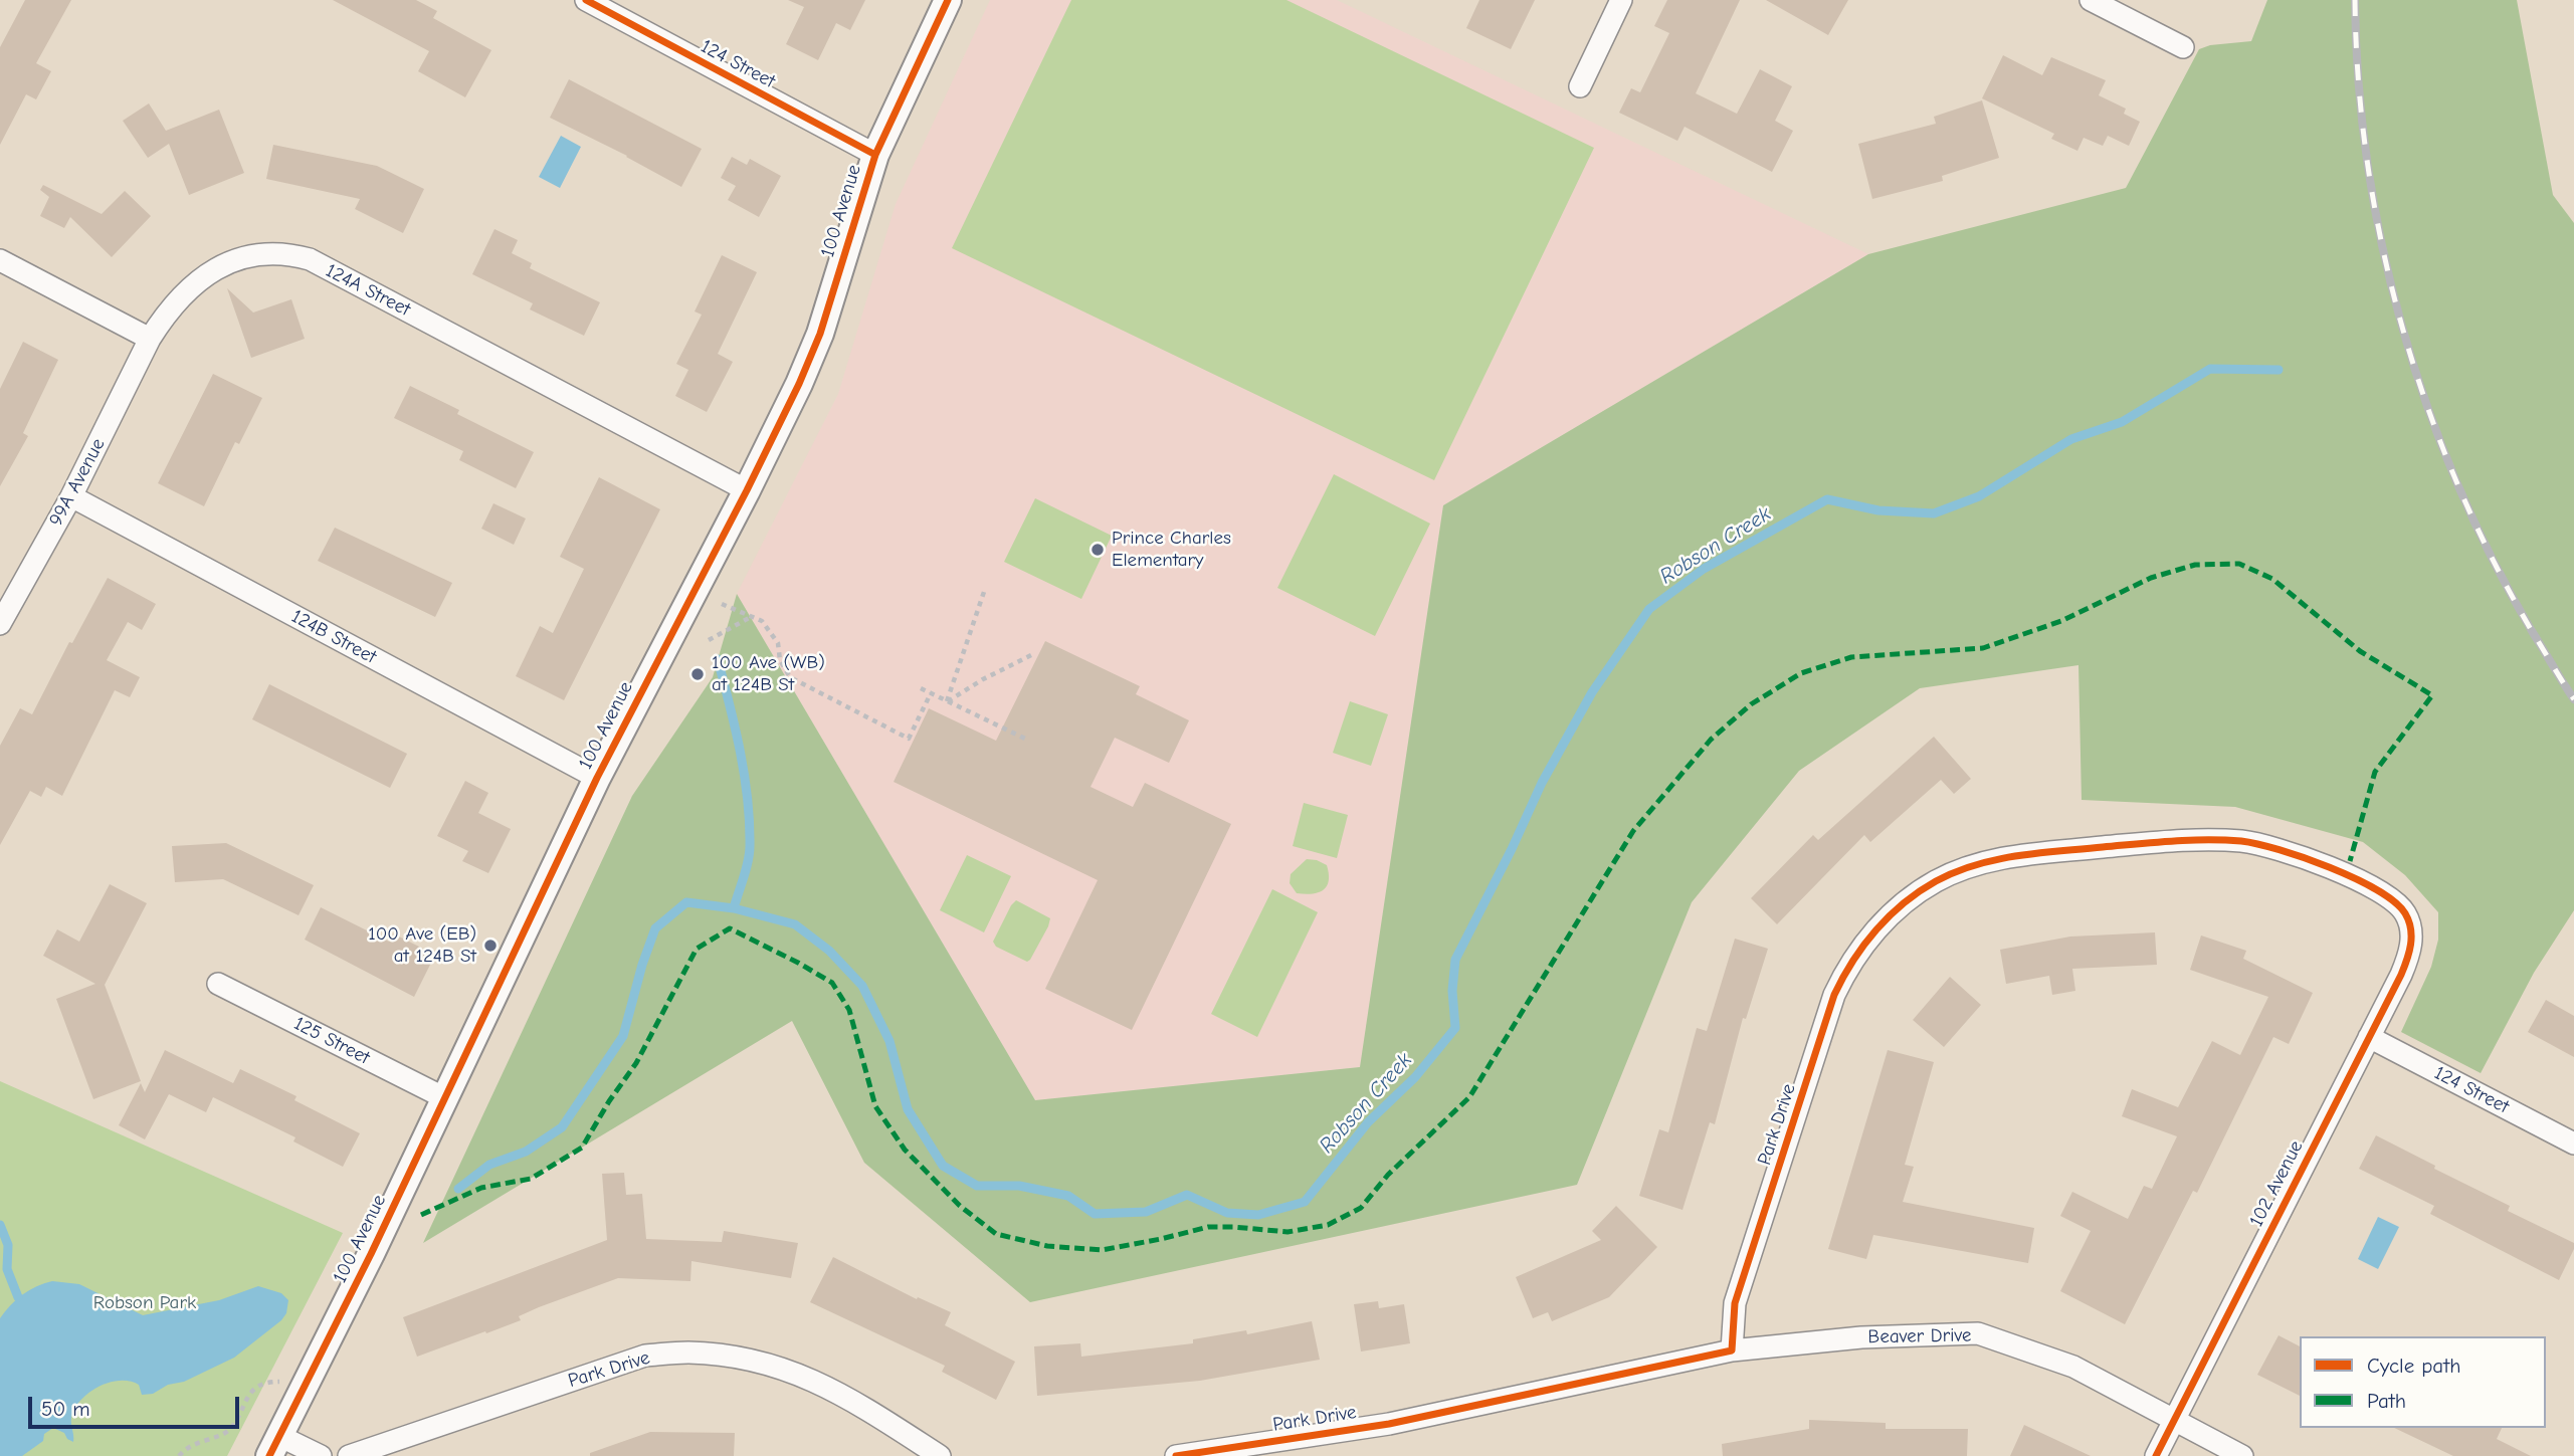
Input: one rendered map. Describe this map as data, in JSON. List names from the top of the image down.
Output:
{
  "streets": {
    "street": [
      "124 Street",
      "100 Avenue",
      "124A Street",
      "99A Avenue",
      "124B Street",
      "125 Street",
      "Park Drive",
      "102 Avenue",
      "Beaver Drive"
    ]
  },
  "crossings": [
    ["124 Street", "100 Avenue"],
    ["124 Street", "102 Avenue"],
    ["100 Avenue", "124A Street"],
    ["100 Avenue", "124B Street"],
    ["100 Avenue", "125 Street"],
    ["124A Street", "99A Avenue"],
    ["99A Avenue", "124B Street"],
    ["Park Drive", "102 Avenue"],
    ["Park Drive", "Beaver Drive"],
    ["102 Avenue", "Beaver Drive"]
  ],
  "water": ["Robson Creek"],
  "parks": ["Robson Park"],
  "places": ["Prince Charles Elementary", "100 Ave (WB) at 124B St", "100 Ave (EB) at 124B St"],
  "legend": ["Cycle path", "Path"],
  "scale_bar": "50 m"
}
